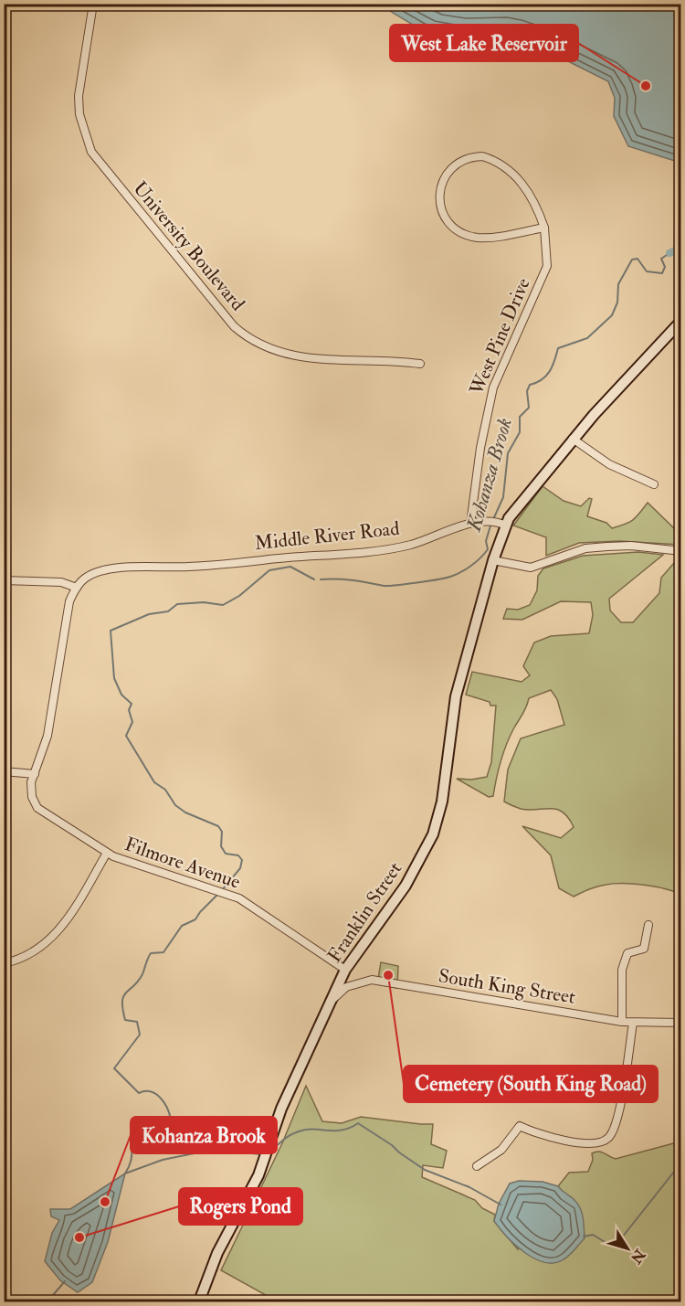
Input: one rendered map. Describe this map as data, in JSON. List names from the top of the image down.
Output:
{
  "streets": {
    "main road": ["Franklin Street"],
    "street": [
      "University Boulevard",
      "West Pine Drive",
      "Middle River Road",
      "Filmore Avenue",
      "South King Street"
    ]
  },
  "crossings": [
    ["West Pine Drive", "Middle River Road"],
    ["Middle River Road", "Franklin Street"],
    ["Filmore Avenue", "Franklin Street"],
    ["Franklin Street", "South King Street"]
  ],
  "water": ["Kohanza Brook"],
  "places": [
    "West Lake Reservoir",
    "Cemetery (South King Road)",
    "Kohanza Brook",
    "Rogers Pond"
  ],
  "north": "bottom right"
}
